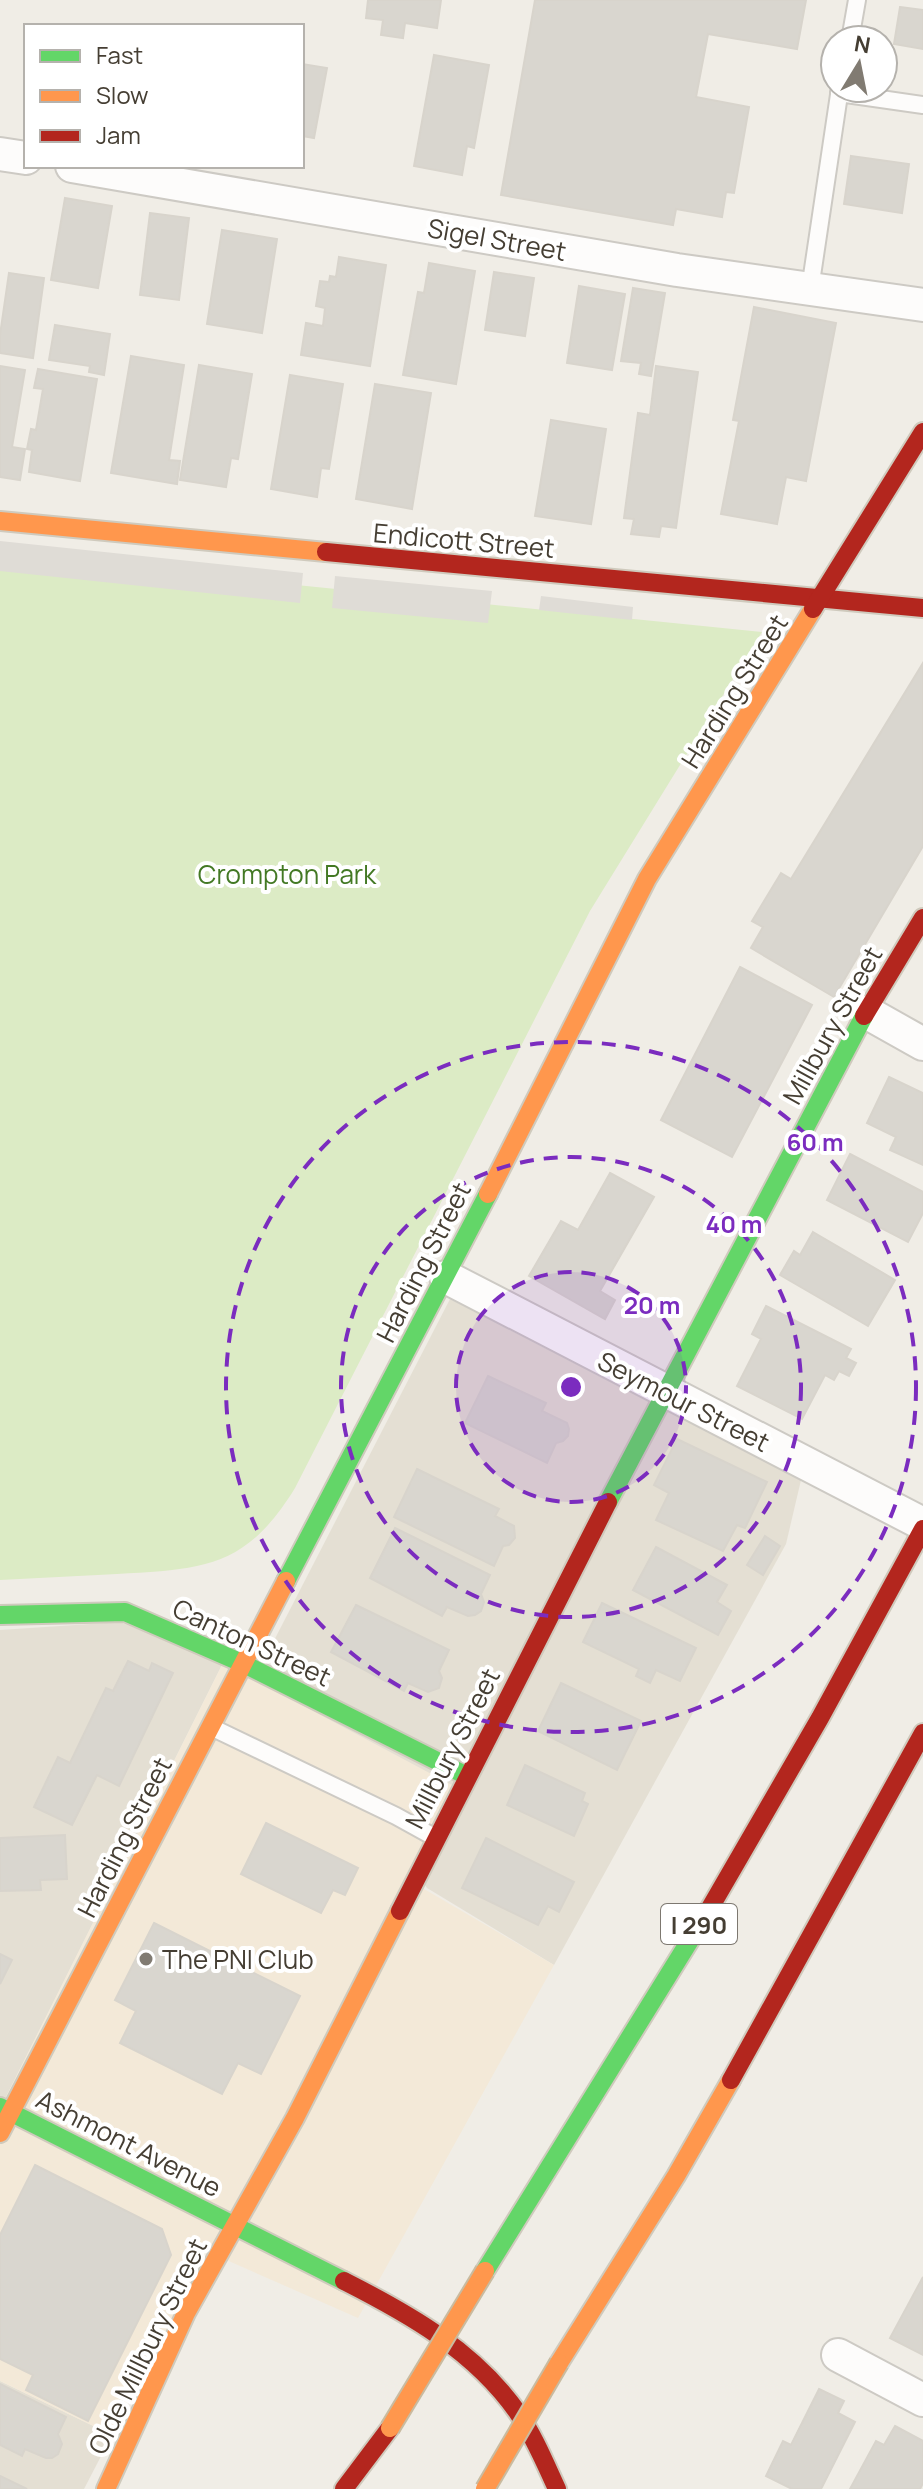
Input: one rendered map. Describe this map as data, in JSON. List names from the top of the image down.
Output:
{
  "streets": {
    "main road": [
      "Endicott Street",
      "Harding Street",
      "Millbury Street",
      "Canton Street",
      "I 290",
      "Ashmont Avenue",
      "Olde Millbury Street"
    ],
    "street": ["Sigel Street", "Seymour Street"]
  },
  "crossings": [
    ["Endicott Street", "Harding Street"],
    ["Harding Street", "Seymour Street"],
    ["Harding Street", "Canton Street"],
    ["Harding Street", "Ashmont Avenue"],
    ["Millbury Street", "Seymour Street"],
    ["Millbury Street", "Canton Street"],
    ["Millbury Street", "Ashmont Avenue"],
    ["Millbury Street", "Olde Millbury Street"],
    ["Seymour Street", "I 290"],
    ["Ashmont Avenue", "Olde Millbury Street"]
  ],
  "parks": ["Crompton Park"],
  "places": ["The PNI Club"],
  "legend": ["Fast", "Slow", "Jam"],
  "north": "top",
  "rings": ["60 m", "40 m", "20 m"]
}
